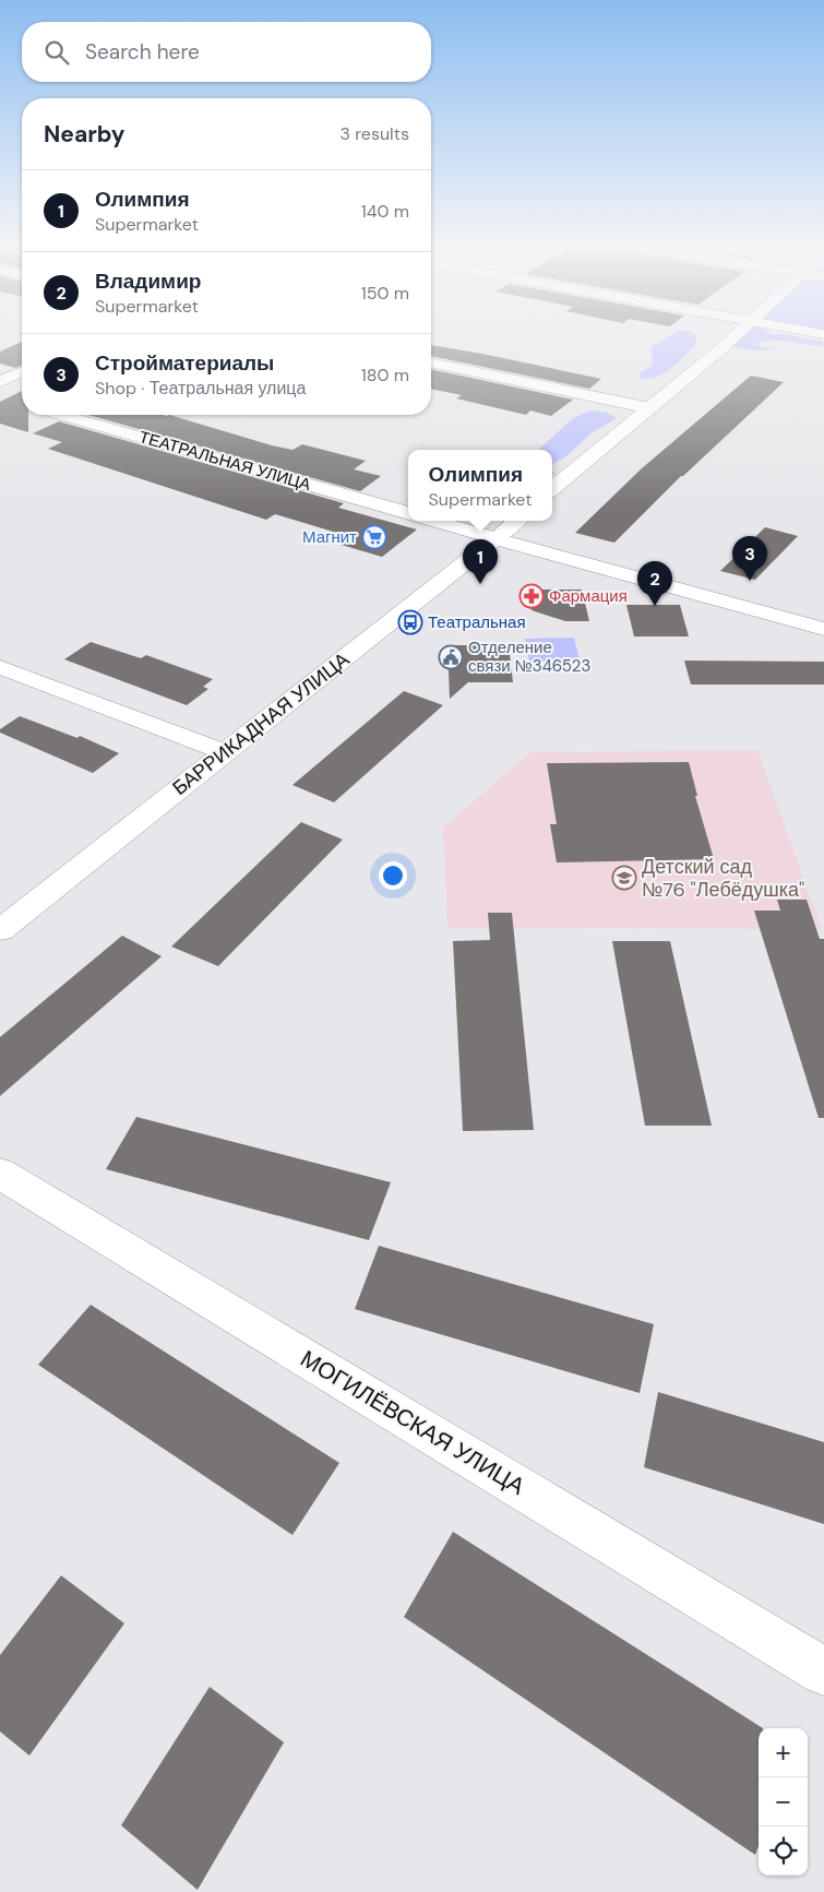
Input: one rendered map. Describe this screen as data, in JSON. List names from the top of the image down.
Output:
{
  "streets": {
    "street": ["ТЕАТРАЛЬНАЯ УЛИЦА", "БАРРИКАДНАЯ УЛИЦА", "МОГИЛЁВСКАЯ УЛИЦА"]
  },
  "places": {
    "supermarket": ["Магнит"],
    "pharmacy": ["Фармация"],
    "bus stop": ["Театральная"],
    "public building": ["Отделение связи №346523"],
    "school or university": ["Детский сад №76 \"Лебёдушка\""]
  },
  "page": {
    "search": "Search here",
    "heading": ["Nearby", "3 results"],
    "list": [
      {
        "mark": "1",
        "name": "Олимпия",
        "note": "Supermarket",
        "value": "140 m"
      },
      {
        "mark": "2",
        "name": "Владимир",
        "note": "Supermarket",
        "value": "150 m"
      },
      {
        "mark": "3",
        "name": "Стройматериалы",
        "note": "Shop · Театральная улица",
        "value": "180 m"
      }
    ],
    "popup": ["Олимпия", "Supermarket"],
    "pins": ["3", "1", "2"],
    "map_buttons": ["+", "−"]
  }
}
